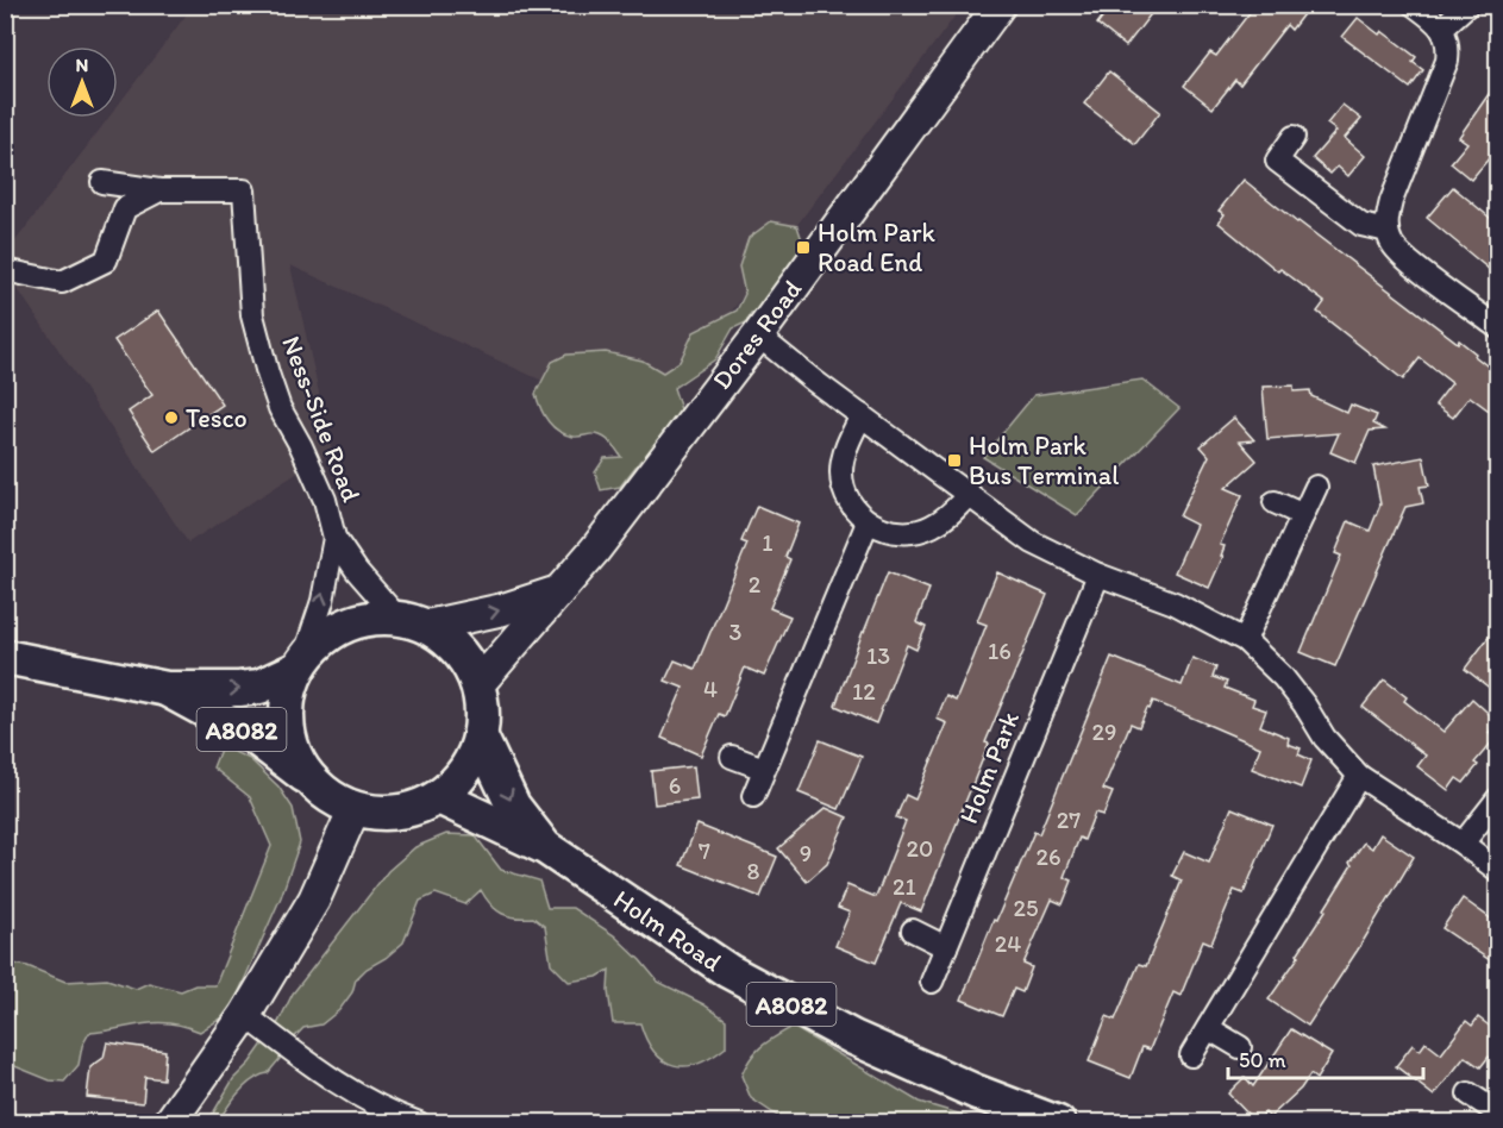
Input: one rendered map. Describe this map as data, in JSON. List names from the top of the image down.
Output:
{
  "streets": {
    "main road": ["Dores Road", "A8082", "Holm Road"],
    "street": ["Ness-Side Road", "Holm Park"]
  },
  "crossings": [
    ["Dores Road", "Ness-Side Road"],
    ["Dores Road", "A8082"],
    ["Dores Road", "Holm Road"],
    ["Ness-Side Road", "A8082"],
    ["Ness-Side Road", "Holm Road"],
    ["A8082", "Holm Road"]
  ],
  "places": {
    "transit": ["Holm Park Road End", "Holm Park Bus Terminal"],
    "other": ["Tesco"]
  },
  "house_numbers": [
    "1",
    "2",
    "3",
    "16",
    "13",
    "4",
    "12",
    "29",
    "6",
    "27",
    "20",
    "7",
    "9",
    "26",
    "8",
    "21",
    "25",
    "24"
  ],
  "scale_bar": "50 m",
  "north": "top"
}
